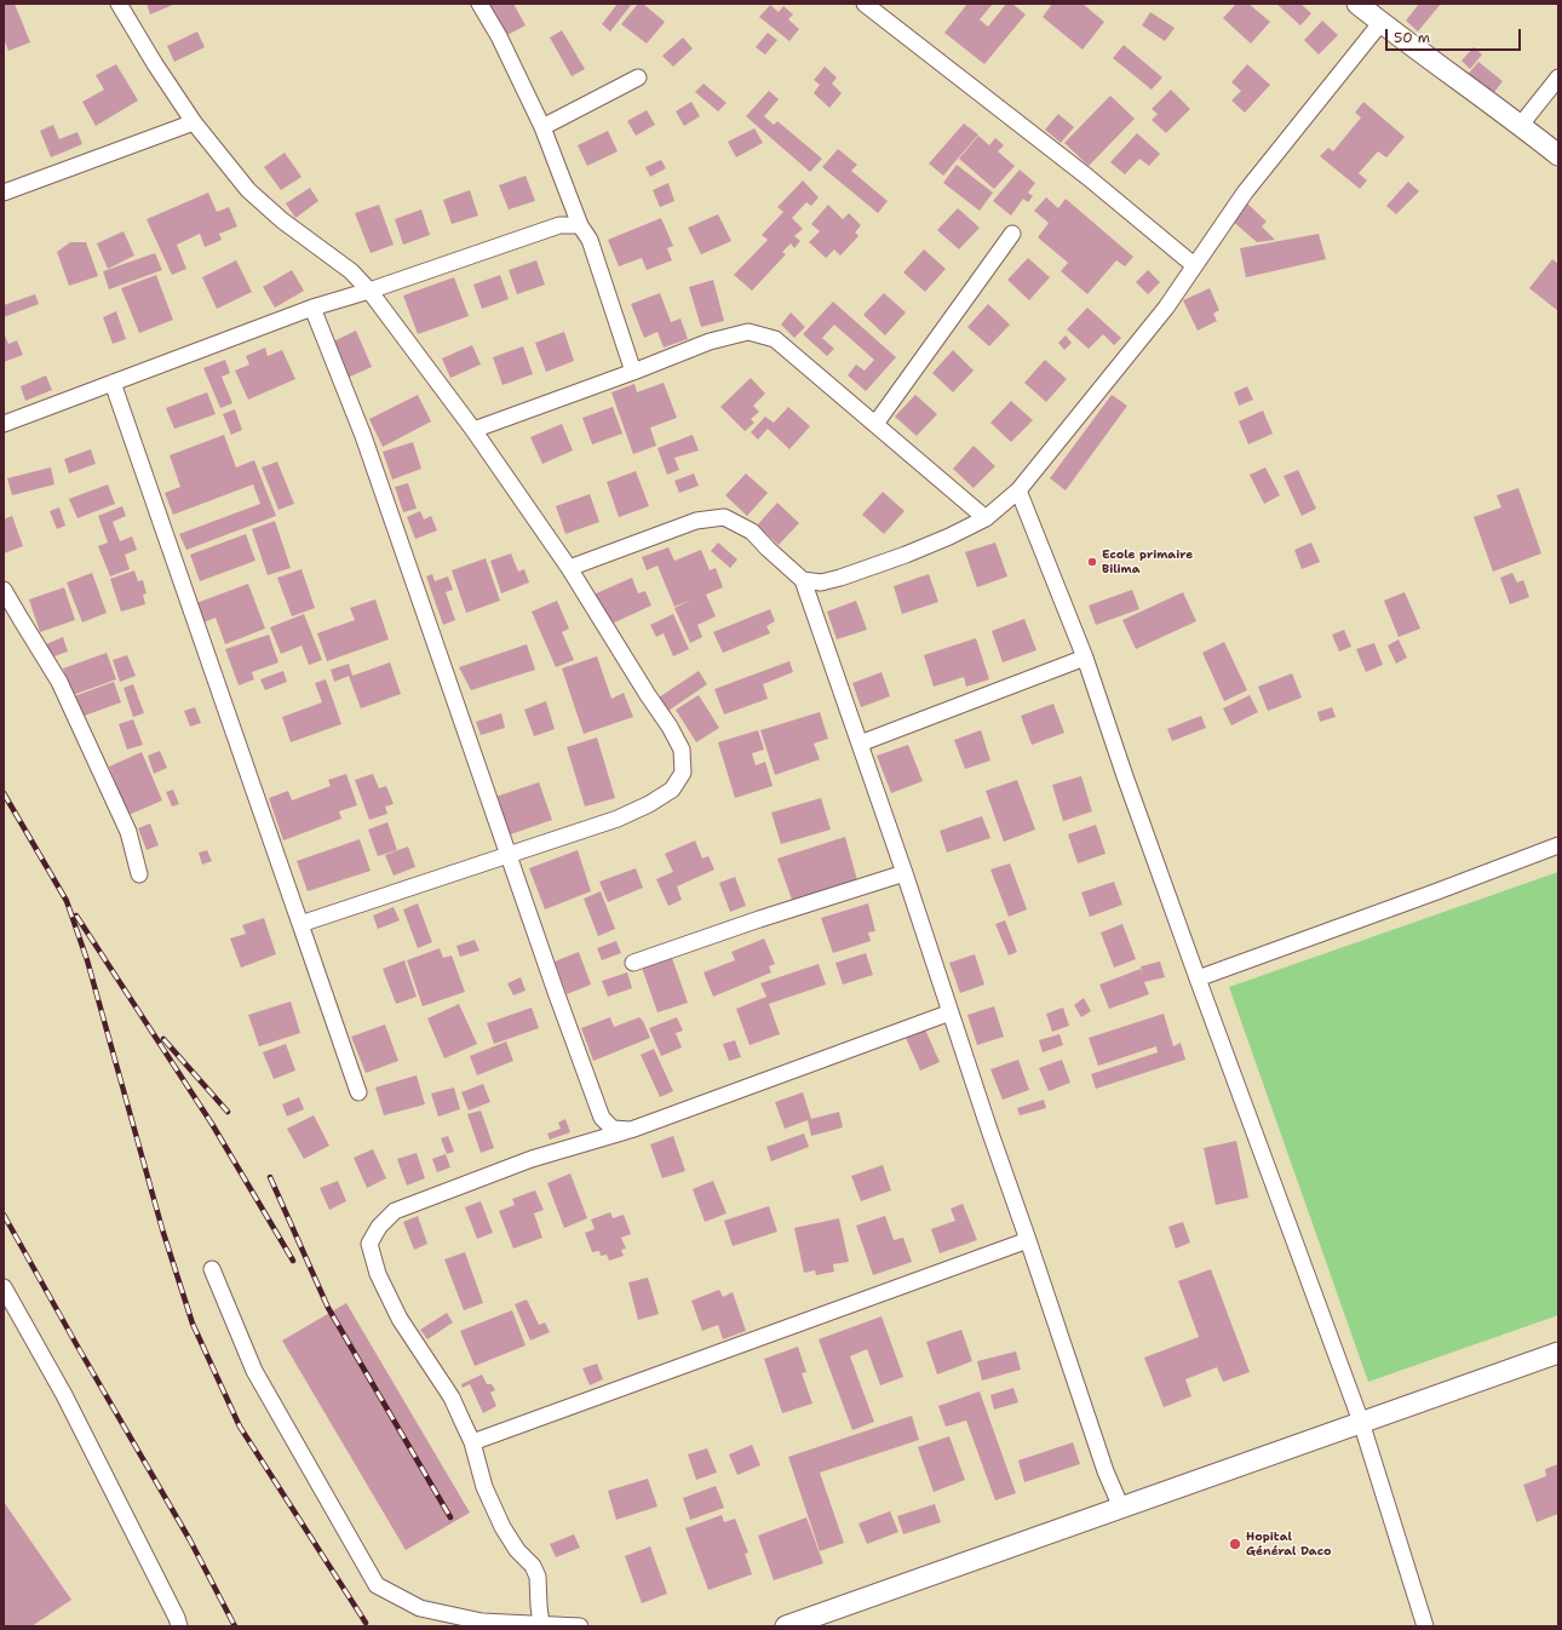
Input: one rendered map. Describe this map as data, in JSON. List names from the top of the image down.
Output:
{
  "places": ["Ecole primaire Bilima", "Hopital Général Daco"],
  "scale_bar": "50 m"
}
